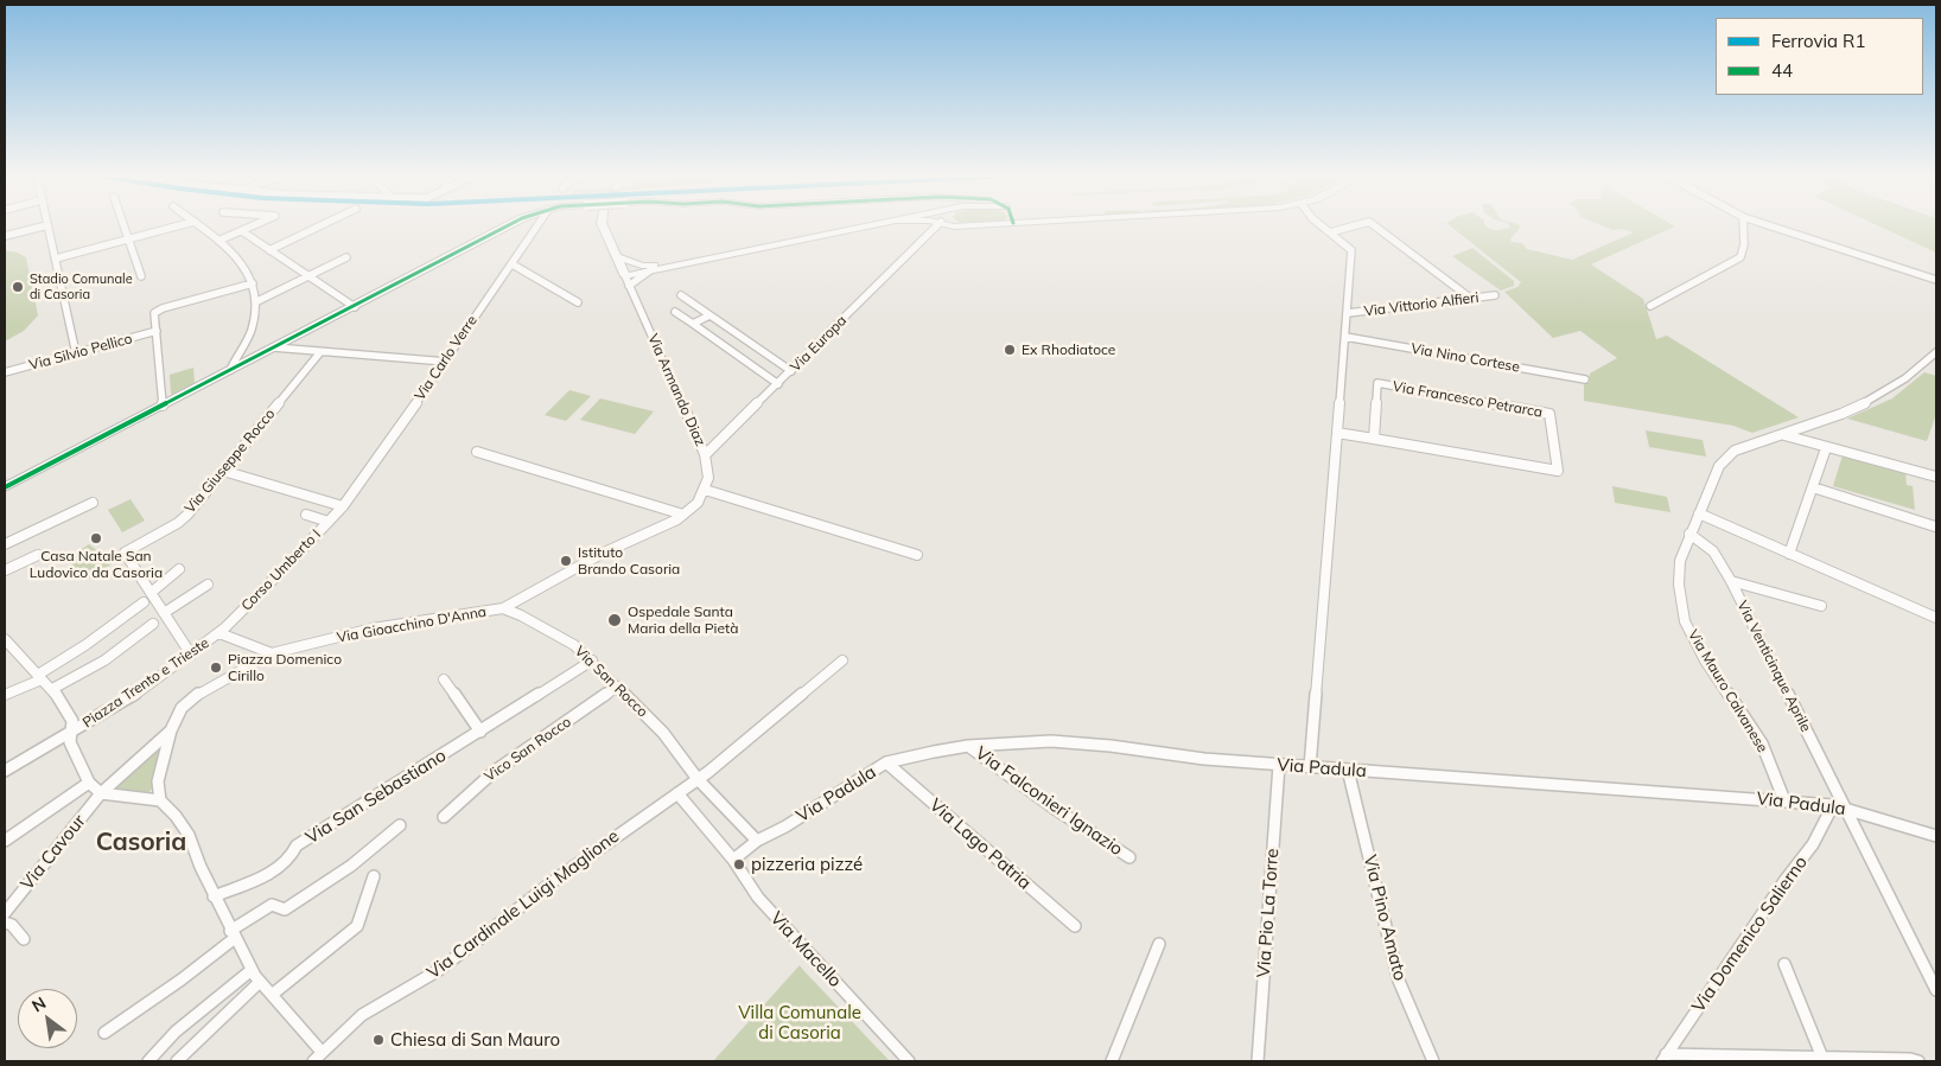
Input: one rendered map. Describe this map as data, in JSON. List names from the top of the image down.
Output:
{
  "streets": {
    "street": [
      "Via Vittorio Alfieri",
      "Via Europa",
      "Via Silvio Pellico",
      "Via Carlo Verre",
      "Via Nino Cortese",
      "Via Armando Diaz",
      "Via Francesco Petrarca",
      "Via Giuseppe Rocco",
      "Corso Umberto I",
      "Via Gioacchino D'Anna",
      "Via Venticinque Aprile",
      "Via San Rocco",
      "Piazza Trento e Trieste",
      "Via Mauro Calvanese",
      "Vico San Rocco",
      "Via Padula",
      "Via San Sebastiano",
      "Via Falconieri Ignazio",
      "Via Lago Patria",
      "Via Cavour",
      "Via Cardinale Luigi Maglione",
      "Via Pio La Torre",
      "Via Pino Amato",
      "Via Domenico Salierno",
      "Via Macello"
    ]
  },
  "crossings": [
    ["Via Europa", "Via Armando Diaz"],
    ["Via Carlo Verre", "Corso Umberto I"],
    ["Corso Umberto I", "Piazza Trento e Trieste"],
    ["Via Gioacchino D'Anna", "Via San Rocco"],
    ["Via Venticinque Aprile", "Via Mauro Calvanese"],
    ["Via Venticinque Aprile", "Via Padula"],
    ["Via San Rocco", "Vico San Rocco"],
    ["Via San Rocco", "Via Padula"],
    ["Via San Rocco", "Via San Sebastiano"],
    ["Via San Rocco", "Via Cardinale Luigi Maglione"],
    ["Via Mauro Calvanese", "Via Padula"],
    ["Via Padula", "Via Falconieri Ignazio"],
    ["Via Padula", "Via Lago Patria"],
    ["Via Padula", "Via Pio La Torre"],
    ["Via Padula", "Via Pino Amato"],
    ["Via Padula", "Via Domenico Salierno"],
    ["Via Padula", "Via Macello"],
    ["Via Cardinale Luigi Maglione", "Via Macello"]
  ],
  "districts": ["Casoria"],
  "parks": ["Villa Comunale di Casoria"],
  "places": [
    "Stadio Comunale di Casoria",
    "Ex Rhodiatoce",
    "Casa Natale San Ludovico da Casoria",
    "Istituto Brando Casoria",
    "Ospedale Santa Maria della Pietà",
    "Piazza Domenico Cirillo",
    "pizzeria pizzé",
    "Chiesa di San Mauro"
  ],
  "lines": ["transit line 44"],
  "legend": ["Ferrovia R1", "44"],
  "north": "top left"
}
